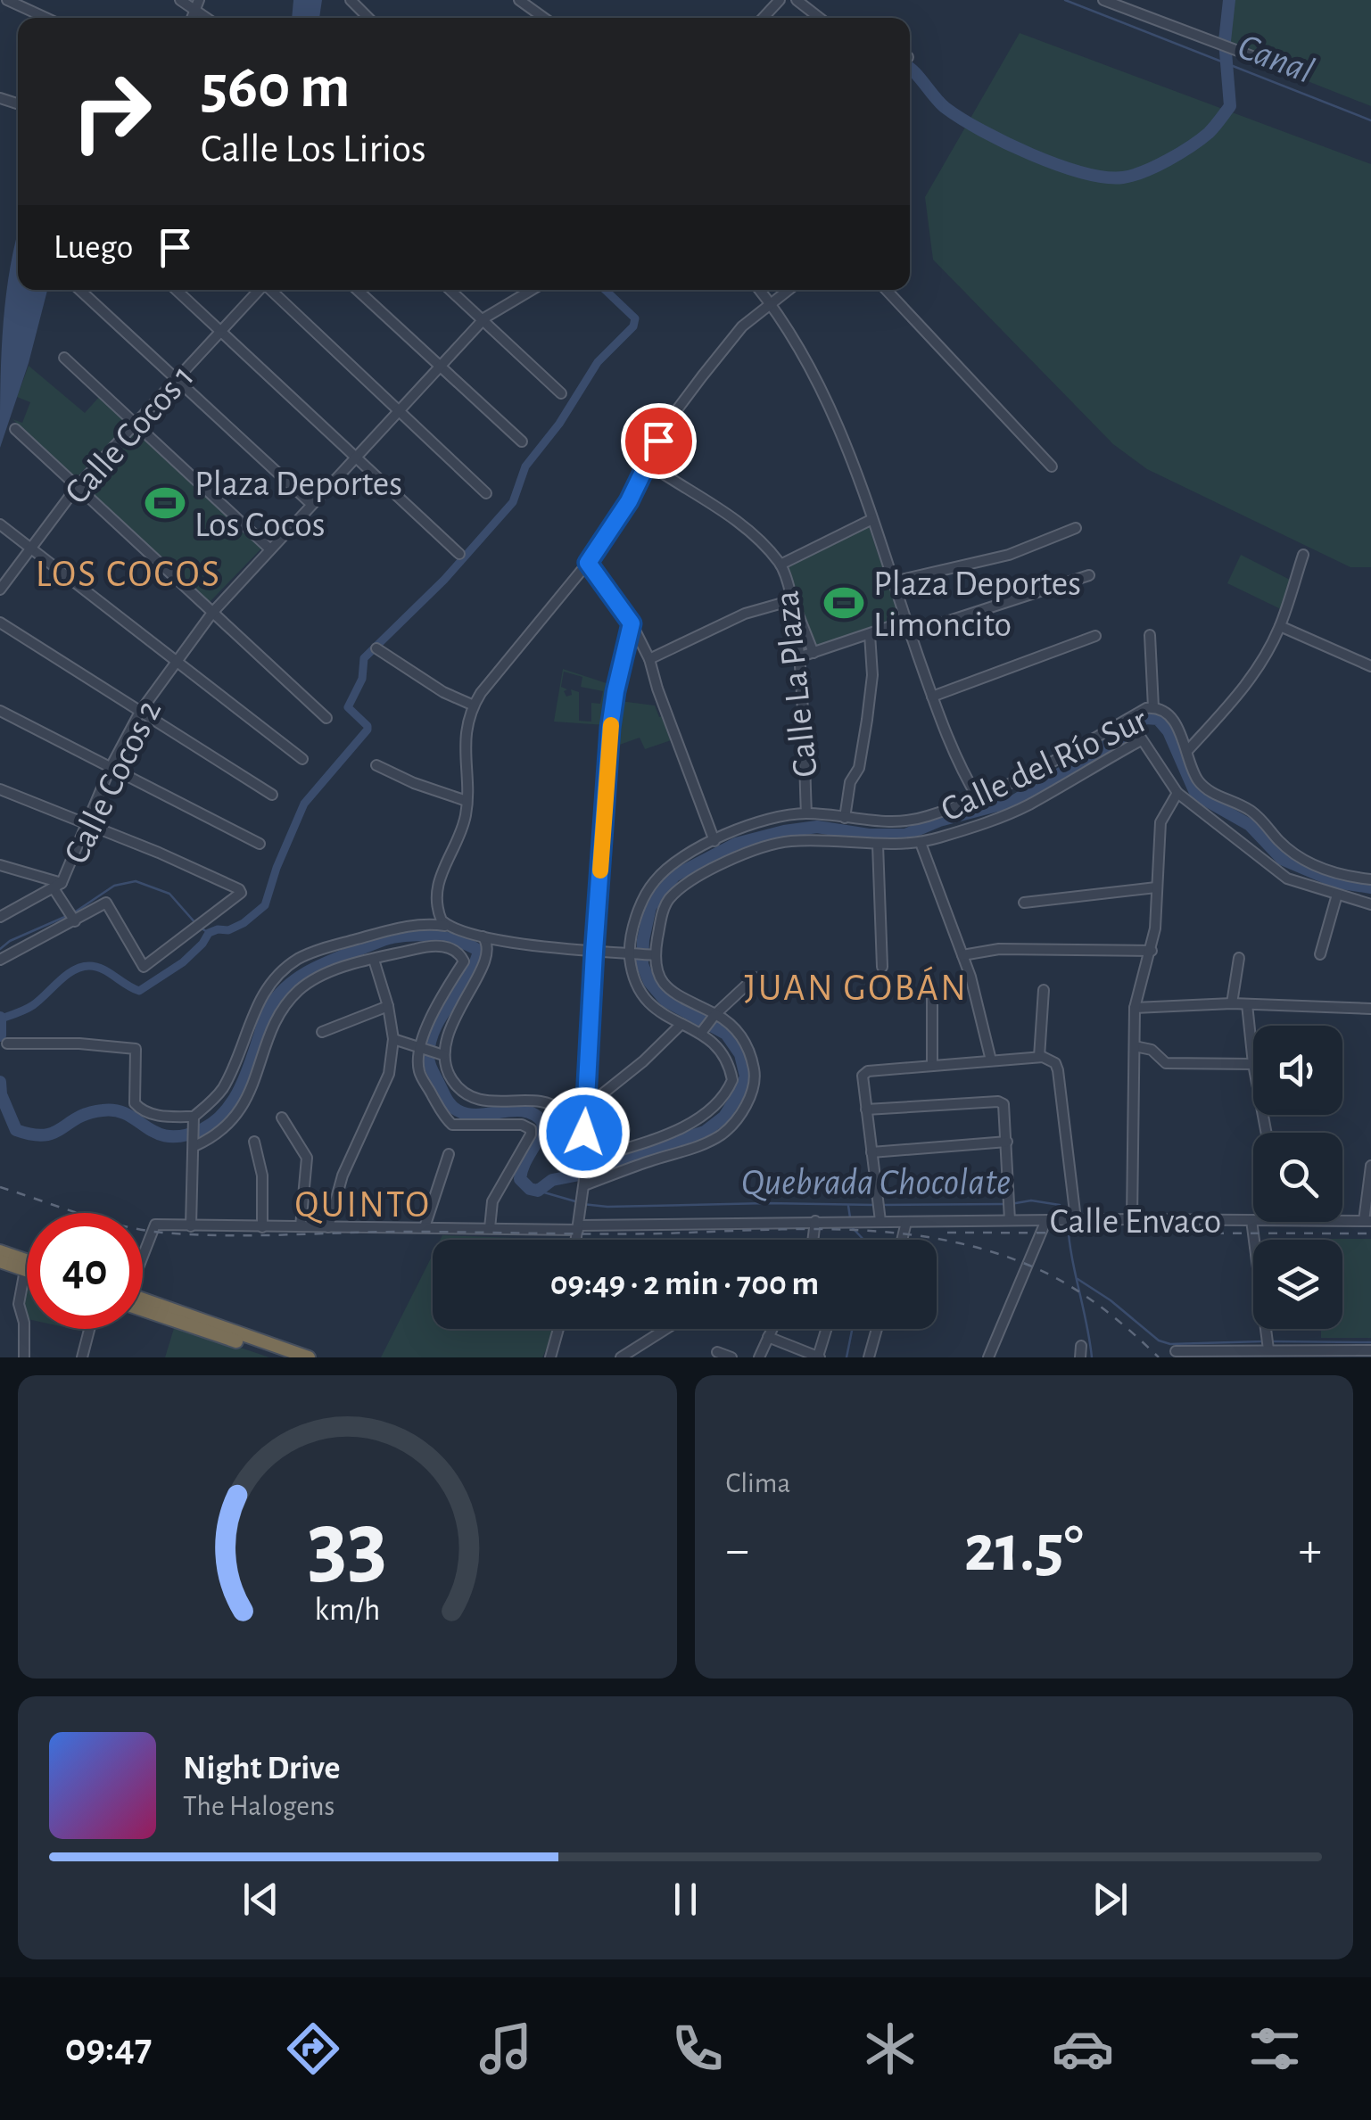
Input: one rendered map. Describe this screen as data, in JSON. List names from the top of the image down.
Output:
{
  "streets": {
    "street": [
      "Calle Cocos 1",
      "Calle La Plaza",
      "Calle del Río Sur",
      "Calle Cocos 2",
      "Calle Envaco"
    ]
  },
  "crossings": [
    ["Calle La Plaza", "Calle del Río Sur"]
  ],
  "districts": ["LOS COCOS", "JUAN GOBÁN", "QUINTO"],
  "water": ["Canal", "Quebrada Chocolate"],
  "places": {
    "sports": ["Plaza Deportes Los Cocos", "Plaza Deportes Limoncito"]
  },
  "page": {
    "turn": ["560 m", "Calle Los Lirios"],
    "then": "Luego",
    "limit": "40",
    "trip": "09:49 · 2 min · 700 m",
    "tile": "Clima",
    "heat": ["−", "21.5°", "+"],
    "song": ["Night Drive", "The Halogens"],
    "tabs": "09:47",
    "gauge": ["33", "km/h"]
  }
}
